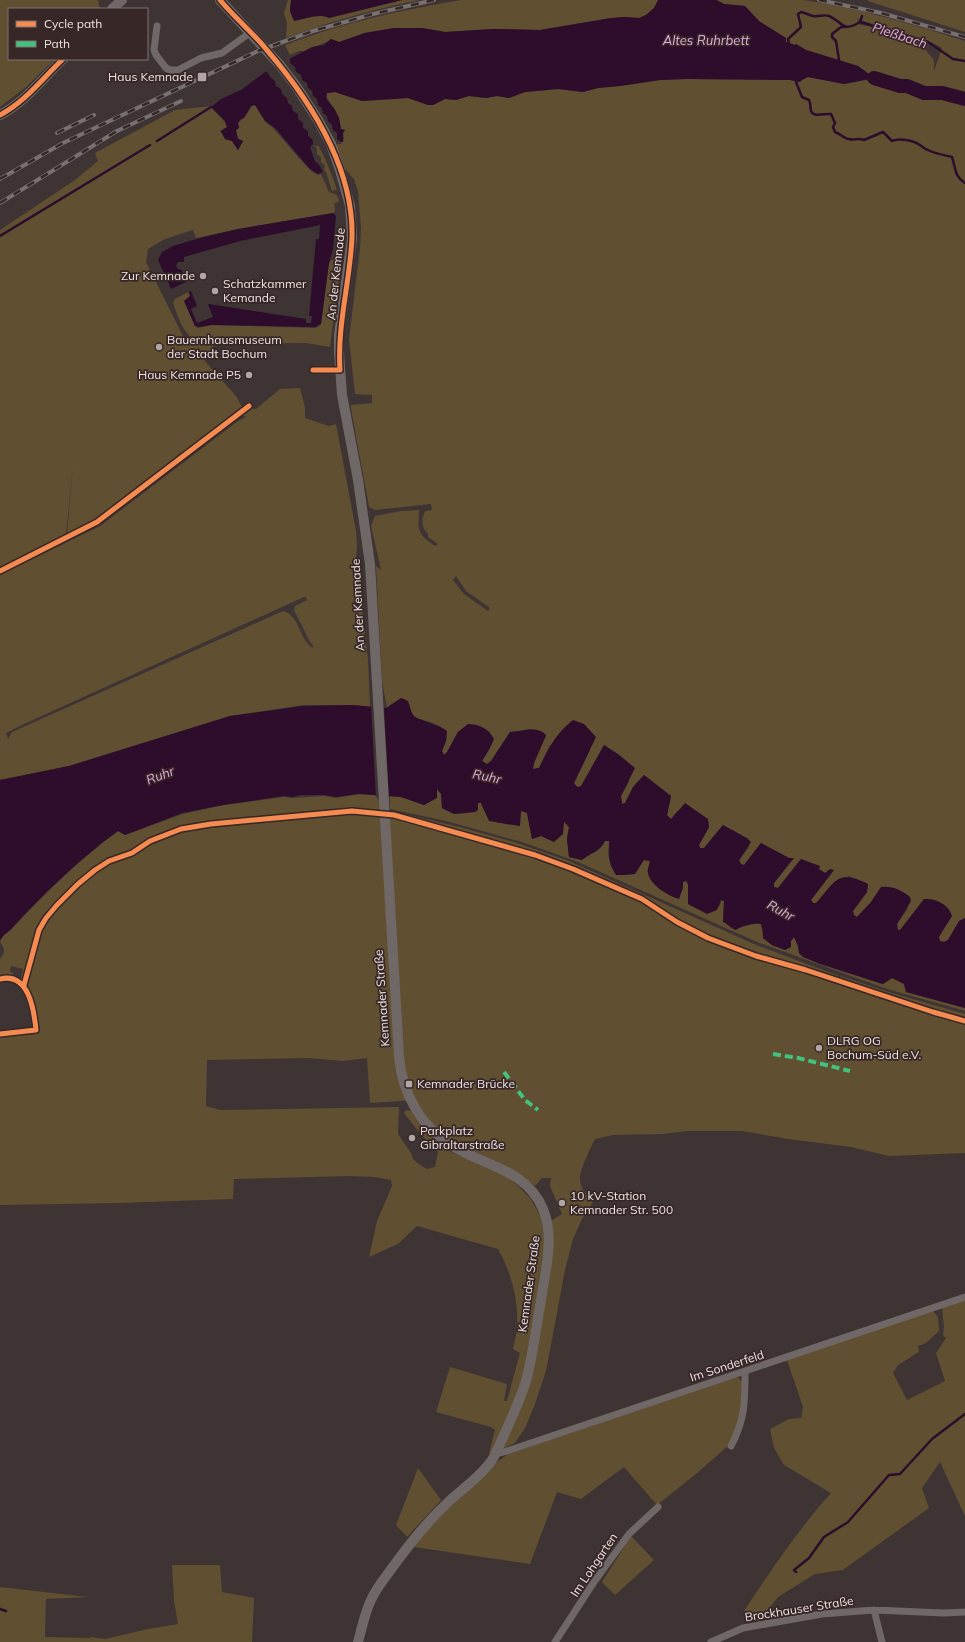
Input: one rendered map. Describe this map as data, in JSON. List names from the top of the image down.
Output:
{
  "streets": {
    "main road": ["An der Kemnade", "Kemnader Straße"],
    "street": ["Im Sonderfeld", "Im Lohgarten", "Brockhauser Straße"]
  },
  "crossings": [
    ["An der Kemnade", "Kemnader Straße"],
    ["Kemnader Straße", "Im Sonderfeld"]
  ],
  "water": ["Pleßbach", "Altes Ruhrbett", "Ruhr"],
  "places": {
    "transit": ["Haus Kemnade", "Kemnader Brücke"],
    "other": [
      "Zur Kemnade",
      "Schatzkammer Kemande",
      "Bauernhausmuseum der Stadt Bochum",
      "Haus Kemnade P5",
      "DLRG OG Bochum-Süd e.V.",
      "Parkplatz Gibraltarstraße",
      "10 kV-Station Kemnader Str. 500"
    ]
  },
  "legend": ["Cycle path", "Path"]
}
